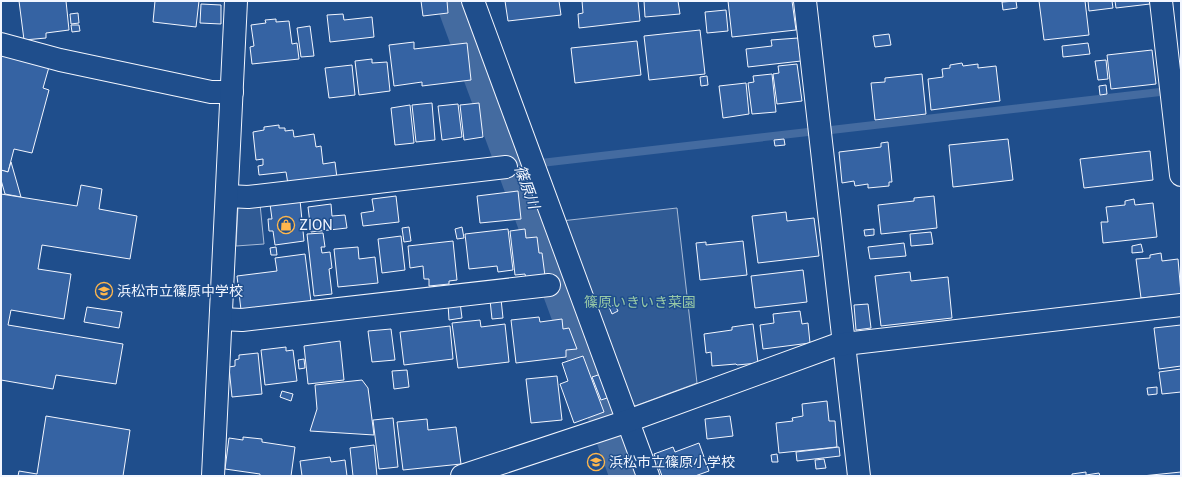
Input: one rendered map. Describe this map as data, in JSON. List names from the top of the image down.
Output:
{
  "water": ["篠原川"],
  "parks": ["篠原いきいき菜園"],
  "places": {
    "shop": ["ZION"],
    "school or university": ["浜松市立篠原中学校", "浜松市立篠原小学校"]
  }
}
